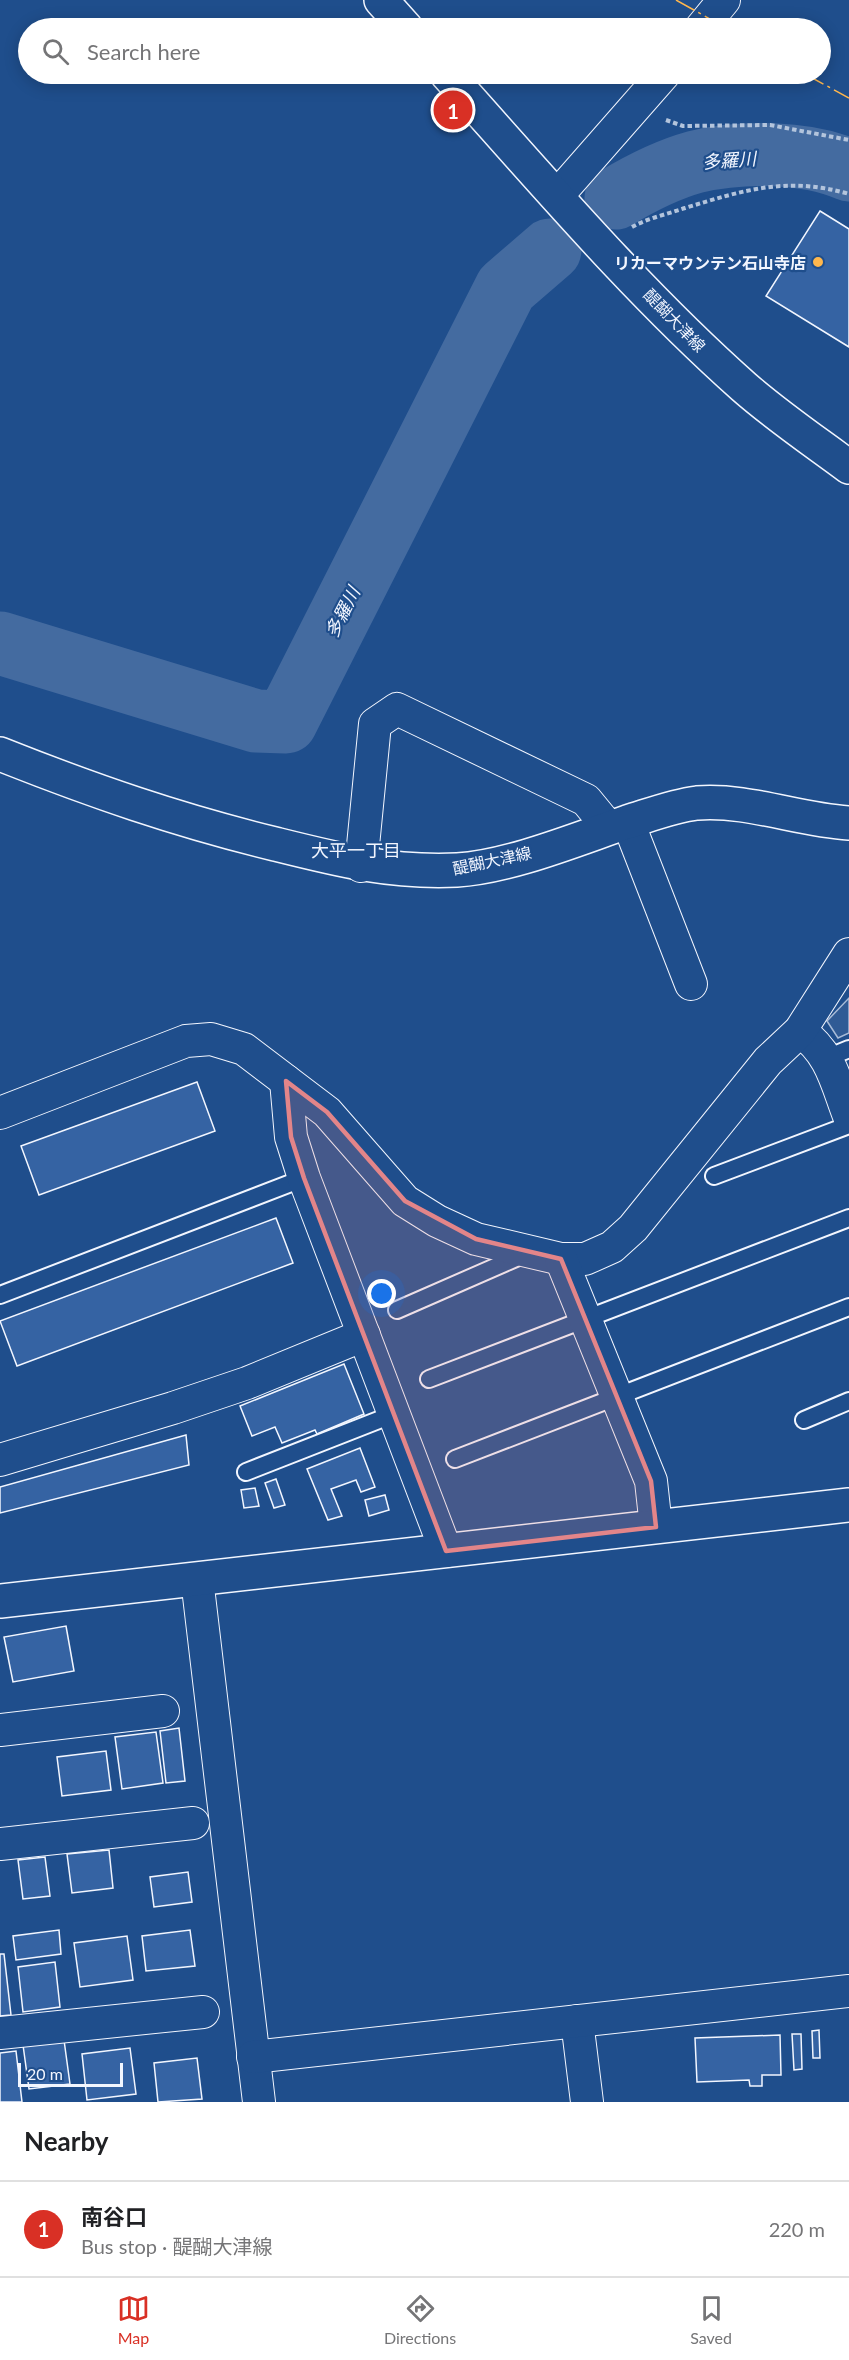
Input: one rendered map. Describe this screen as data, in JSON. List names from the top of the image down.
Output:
{
  "streets": {
    "main road": ["醍醐大津線"]
  },
  "districts": ["大平一丁目"],
  "water": ["多羅川"],
  "places": ["リカーマウンテン石山寺店"],
  "scale_bar": "20 m",
  "page": {
    "search": "Search here",
    "pins": "1",
    "scale": "20 m",
    "heading": "Nearby",
    "list": [
      {
        "mark": "1",
        "name": "南谷口",
        "note": "Bus stop · 醍醐大津線",
        "value": "220 m"
      }
    ],
    "nav": ["Map", "Directions", "Saved"]
  }
}
